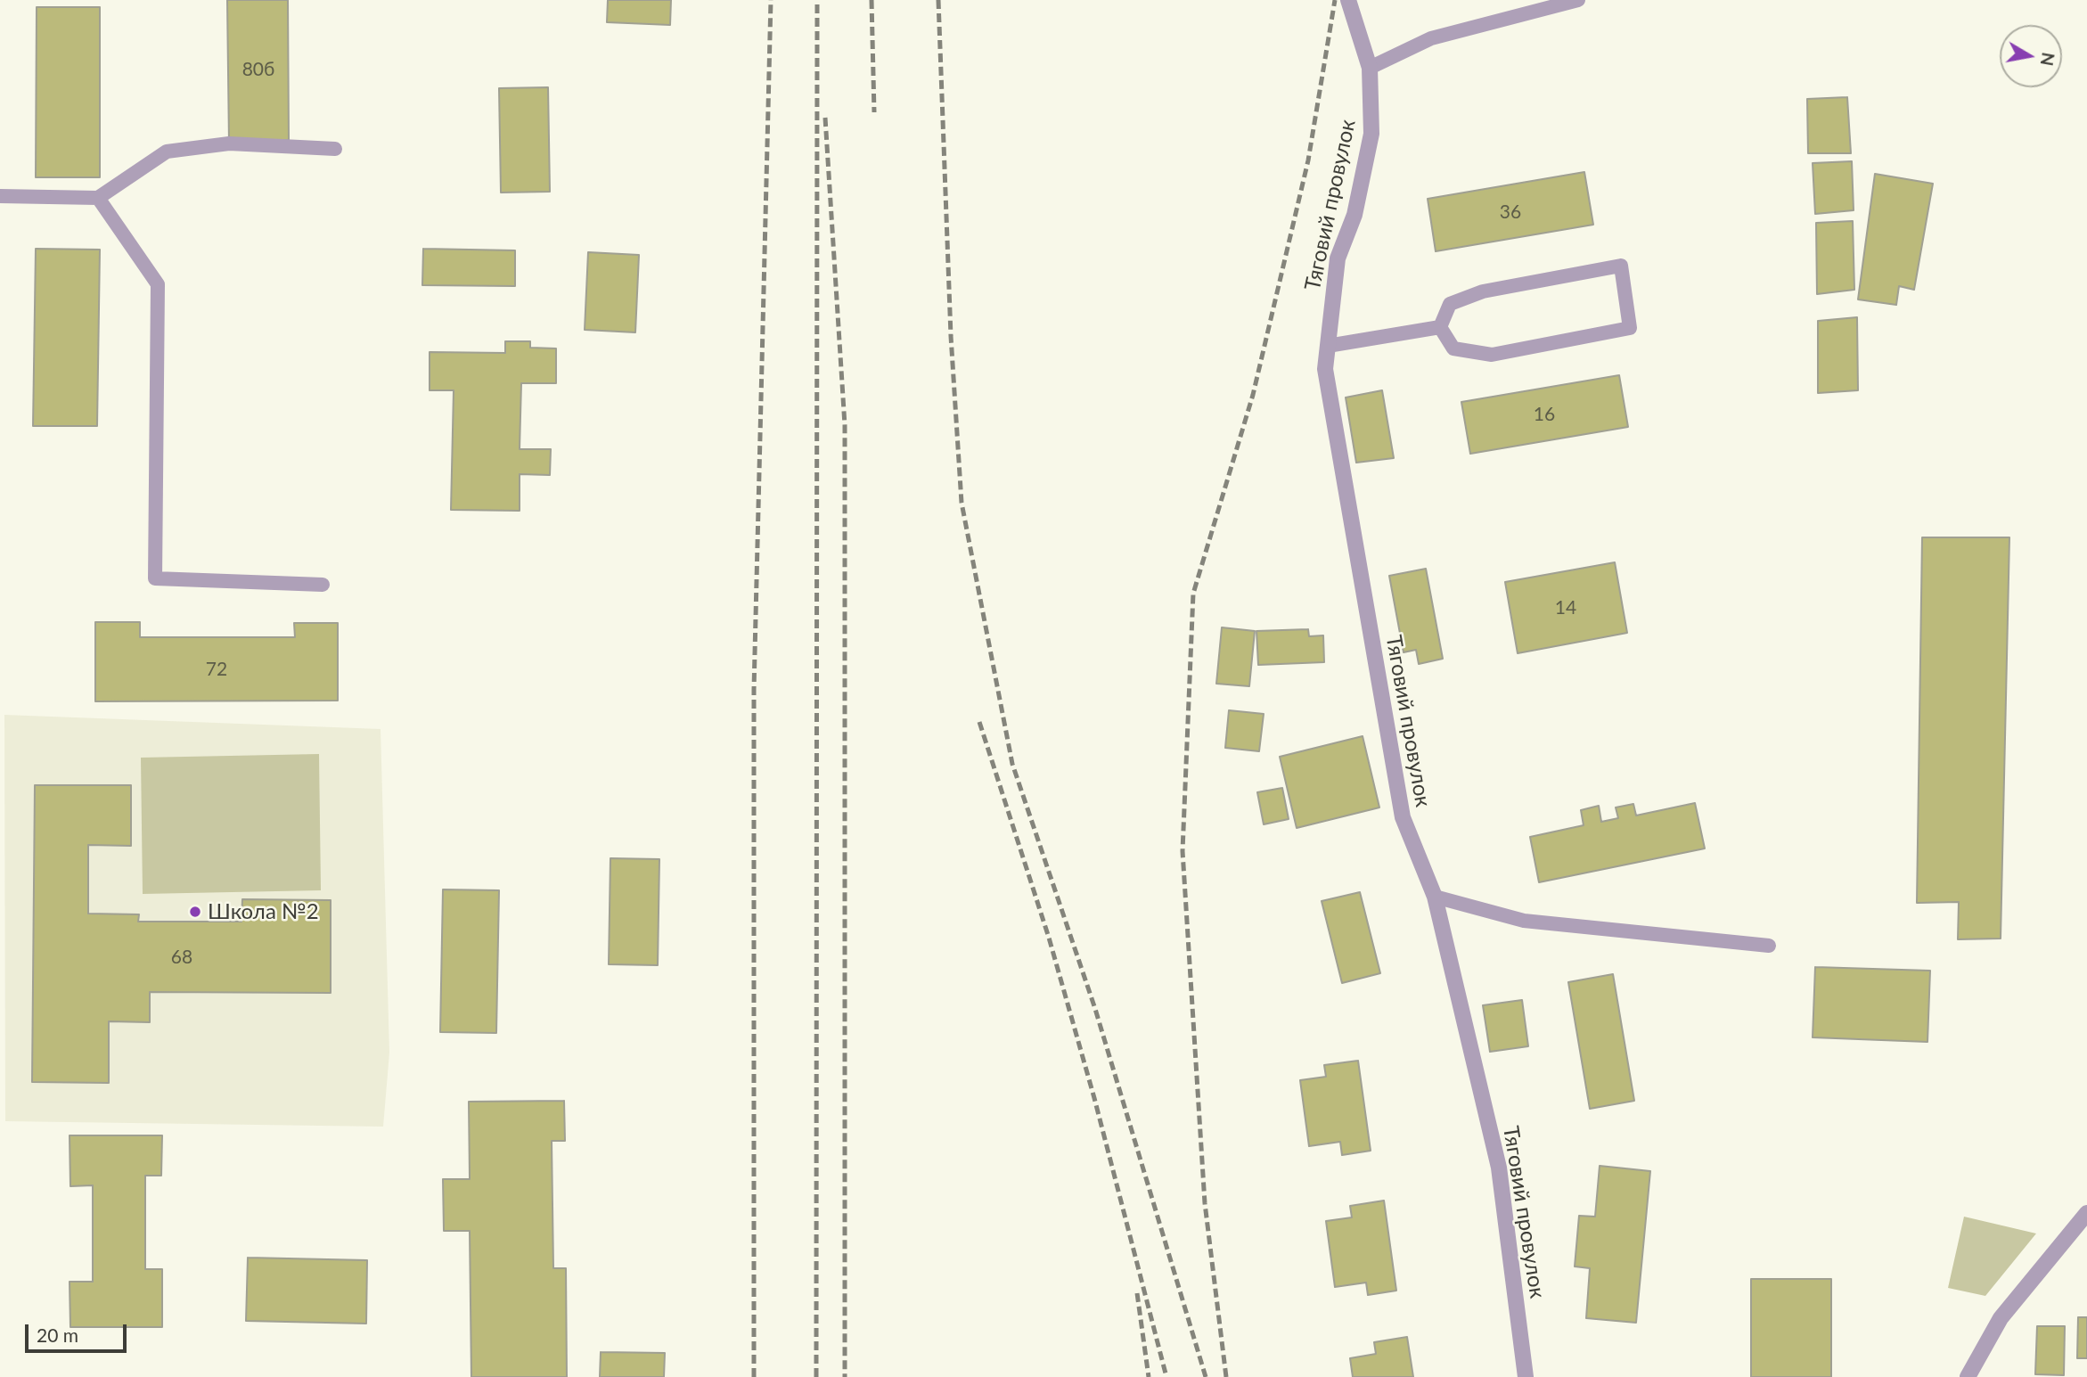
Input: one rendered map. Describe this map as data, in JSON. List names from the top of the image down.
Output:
{
  "streets": {
    "street": ["Тяговий провулок"]
  },
  "places": ["Школа №2"],
  "house_numbers": [
    "80б",
    "36",
    "16",
    "14",
    "72",
    "68"
  ],
  "scale_bar": "20 m",
  "north": "right"
}
